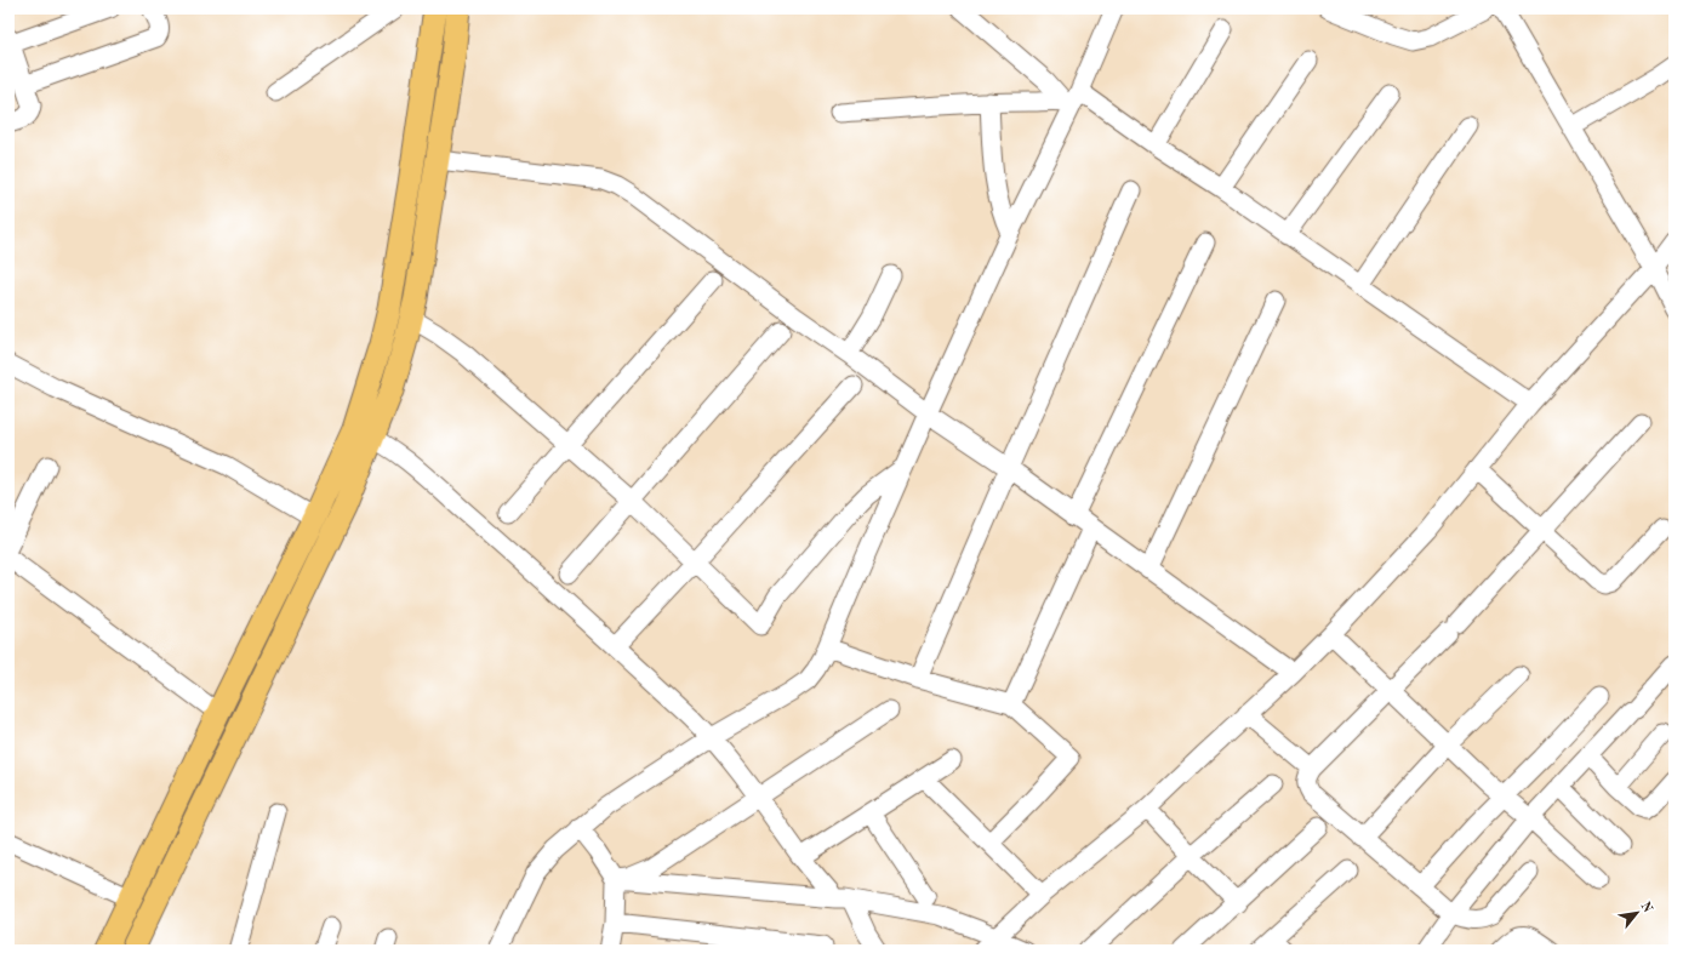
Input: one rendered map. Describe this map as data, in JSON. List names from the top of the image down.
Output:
{
  "north": "top right"
}
